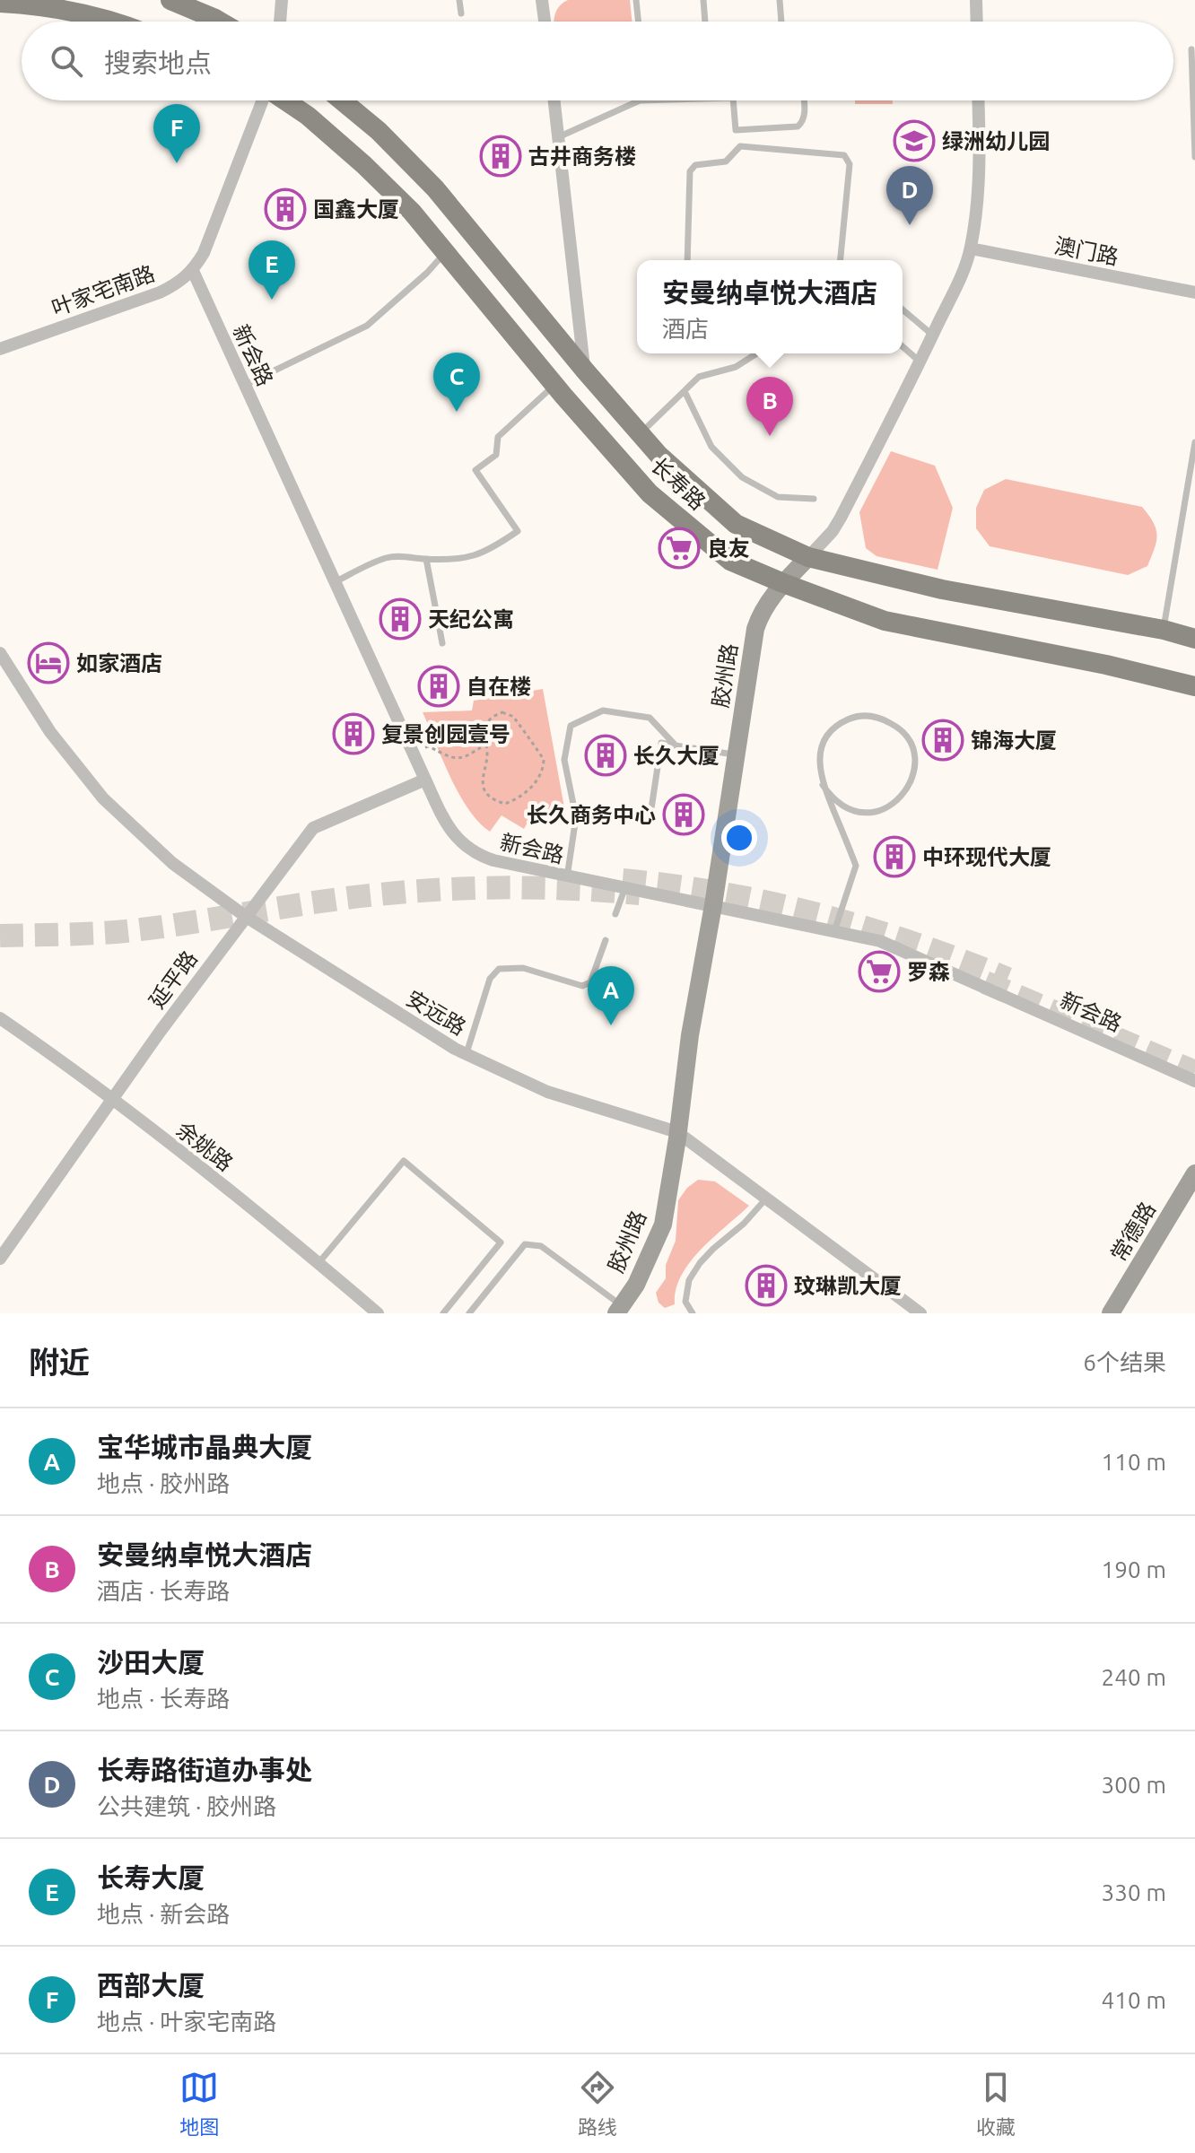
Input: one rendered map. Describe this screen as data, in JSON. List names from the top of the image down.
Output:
{
  "streets": {
    "main road": ["长寿路"],
    "street": [
      "澳门路",
      "叶家宅南路",
      "新会路",
      "胶州路",
      "延平路",
      "安远路",
      "余姚路",
      "常德路"
    ]
  },
  "crossings": [
    ["澳门路", "胶州路"],
    ["叶家宅南路", "新会路"],
    ["新会路", "胶州路"],
    ["新会路", "延平路"],
    ["长寿路", "胶州路"],
    ["胶州路", "安远路"],
    ["延平路", "安远路"],
    ["延平路", "余姚路"]
  ],
  "places": {
    "school or university": ["绿洲幼儿园"],
    "building": [
      "古井商务楼",
      "国鑫大厦",
      "天纪公寓",
      "自在楼",
      "复景创园壹号",
      "锦海大厦",
      "长久大厦",
      "长久商务中心",
      "中环现代大厦",
      "玟琳凯大厦"
    ],
    "supermarket": ["良友", "罗森"],
    "hotel": ["如家酒店"]
  },
  "page": {
    "search": "搜索地点",
    "pins": [
      "F",
      "D",
      "E",
      "C",
      "B",
      "A"
    ],
    "popup": ["安曼纳卓悦大酒店", "酒店"],
    "heading": ["附近", "6个结果"],
    "list": [
      {
        "mark": "A",
        "name": "宝华城市晶典大厦",
        "note": "地点 · 胶州路",
        "value": "110 m"
      },
      {
        "mark": "B",
        "name": "安曼纳卓悦大酒店",
        "note": "酒店 · 长寿路",
        "value": "190 m"
      },
      {
        "mark": "C",
        "name": "沙田大厦",
        "note": "地点 · 长寿路",
        "value": "240 m"
      },
      {
        "mark": "D",
        "name": "长寿路街道办事处",
        "note": "公共建筑 · 胶州路",
        "value": "300 m"
      },
      {
        "mark": "E",
        "name": "长寿大厦",
        "note": "地点 · 新会路",
        "value": "330 m"
      },
      {
        "mark": "F",
        "name": "西部大厦",
        "note": "地点 · 叶家宅南路",
        "value": "410 m"
      }
    ],
    "nav": ["地图", "路线", "收藏"]
  }
}
